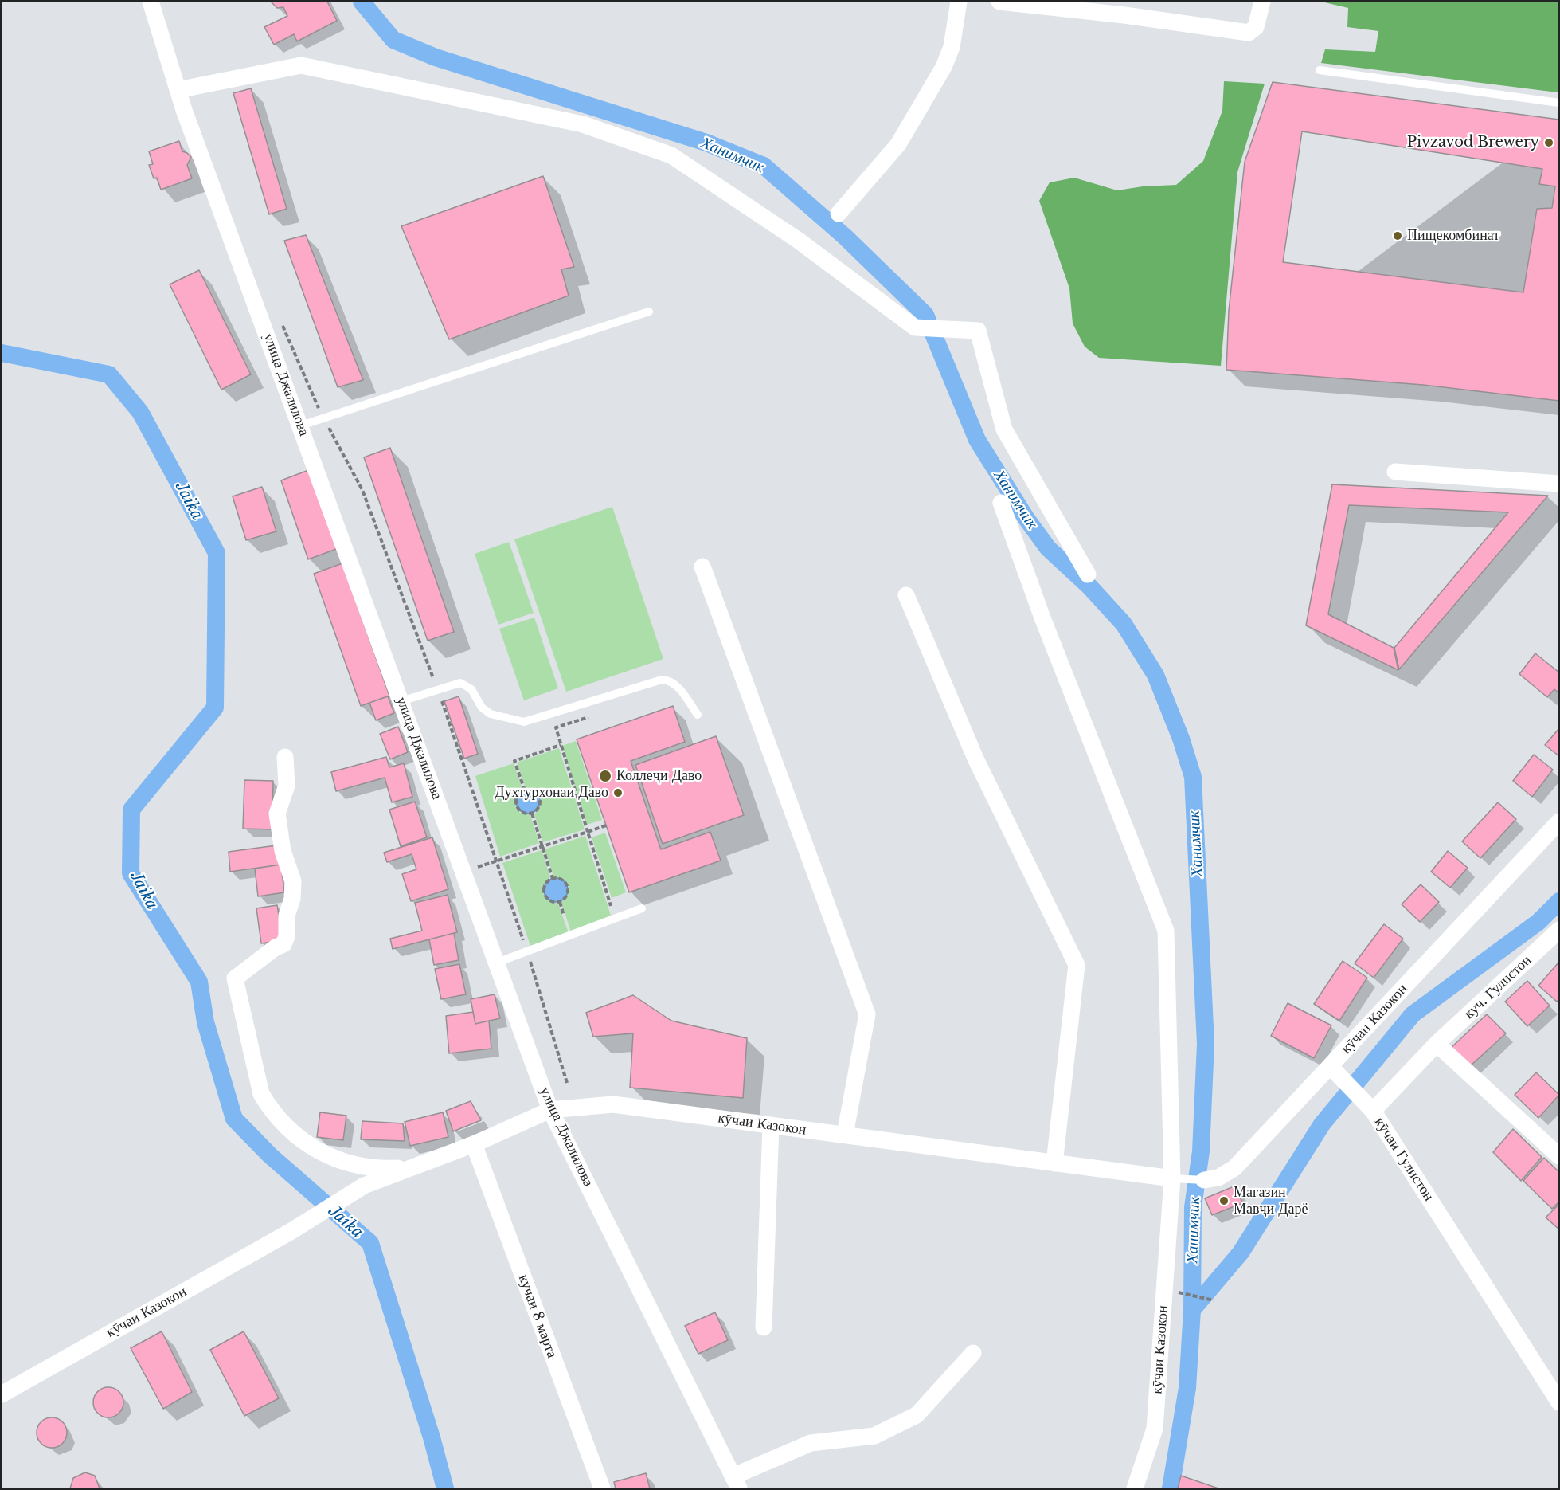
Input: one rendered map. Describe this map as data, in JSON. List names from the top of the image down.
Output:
{
  "streets": {
    "street": [
      "улица Джалилова",
      "куч. Гулистон",
      "кӯчаи Казокон",
      "кӯчаи Гулистон",
      "кучаи 8 марта"
    ]
  },
  "crossings": [
    ["улица Джалилова", "кӯчаи Казокон"],
    ["куч. Гулистон", "кӯчаи Гулистон"],
    ["кӯчаи Казокон", "кучаи 8 марта"]
  ],
  "water": ["Ханимчик", "Jaika"],
  "places": [
    "Pivzavod Brewery",
    "Пищекомбинат",
    "Коллеҷи Даво",
    "Духтурхонаи Даво",
    "Магазин Мавҷи Дарё"
  ]
}
